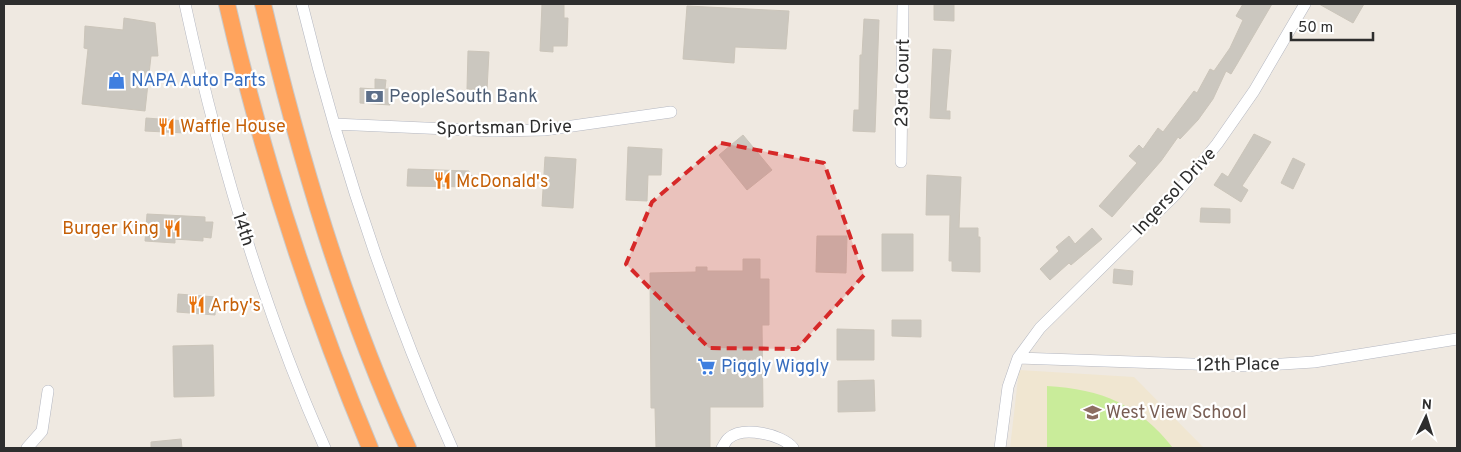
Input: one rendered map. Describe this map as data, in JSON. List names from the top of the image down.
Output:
{
  "streets": {
    "street": [
      "23rd Court",
      "Sportsman Drive",
      "Ingersol Drive",
      "14th",
      "12th Place"
    ]
  },
  "crossings": [
    ["Ingersol Drive", "12th Place"]
  ],
  "places": {
    "shop": ["NAPA Auto Parts"],
    "bank": ["PeopleSouth Bank"],
    "restaurant": [
      "Waffle House",
      "McDonald's",
      "Burger King",
      "Arby's"
    ],
    "supermarket": ["Piggly Wiggly"],
    "school or university": ["West View School"]
  },
  "scale_bar": "50 m",
  "north": "top"
}
